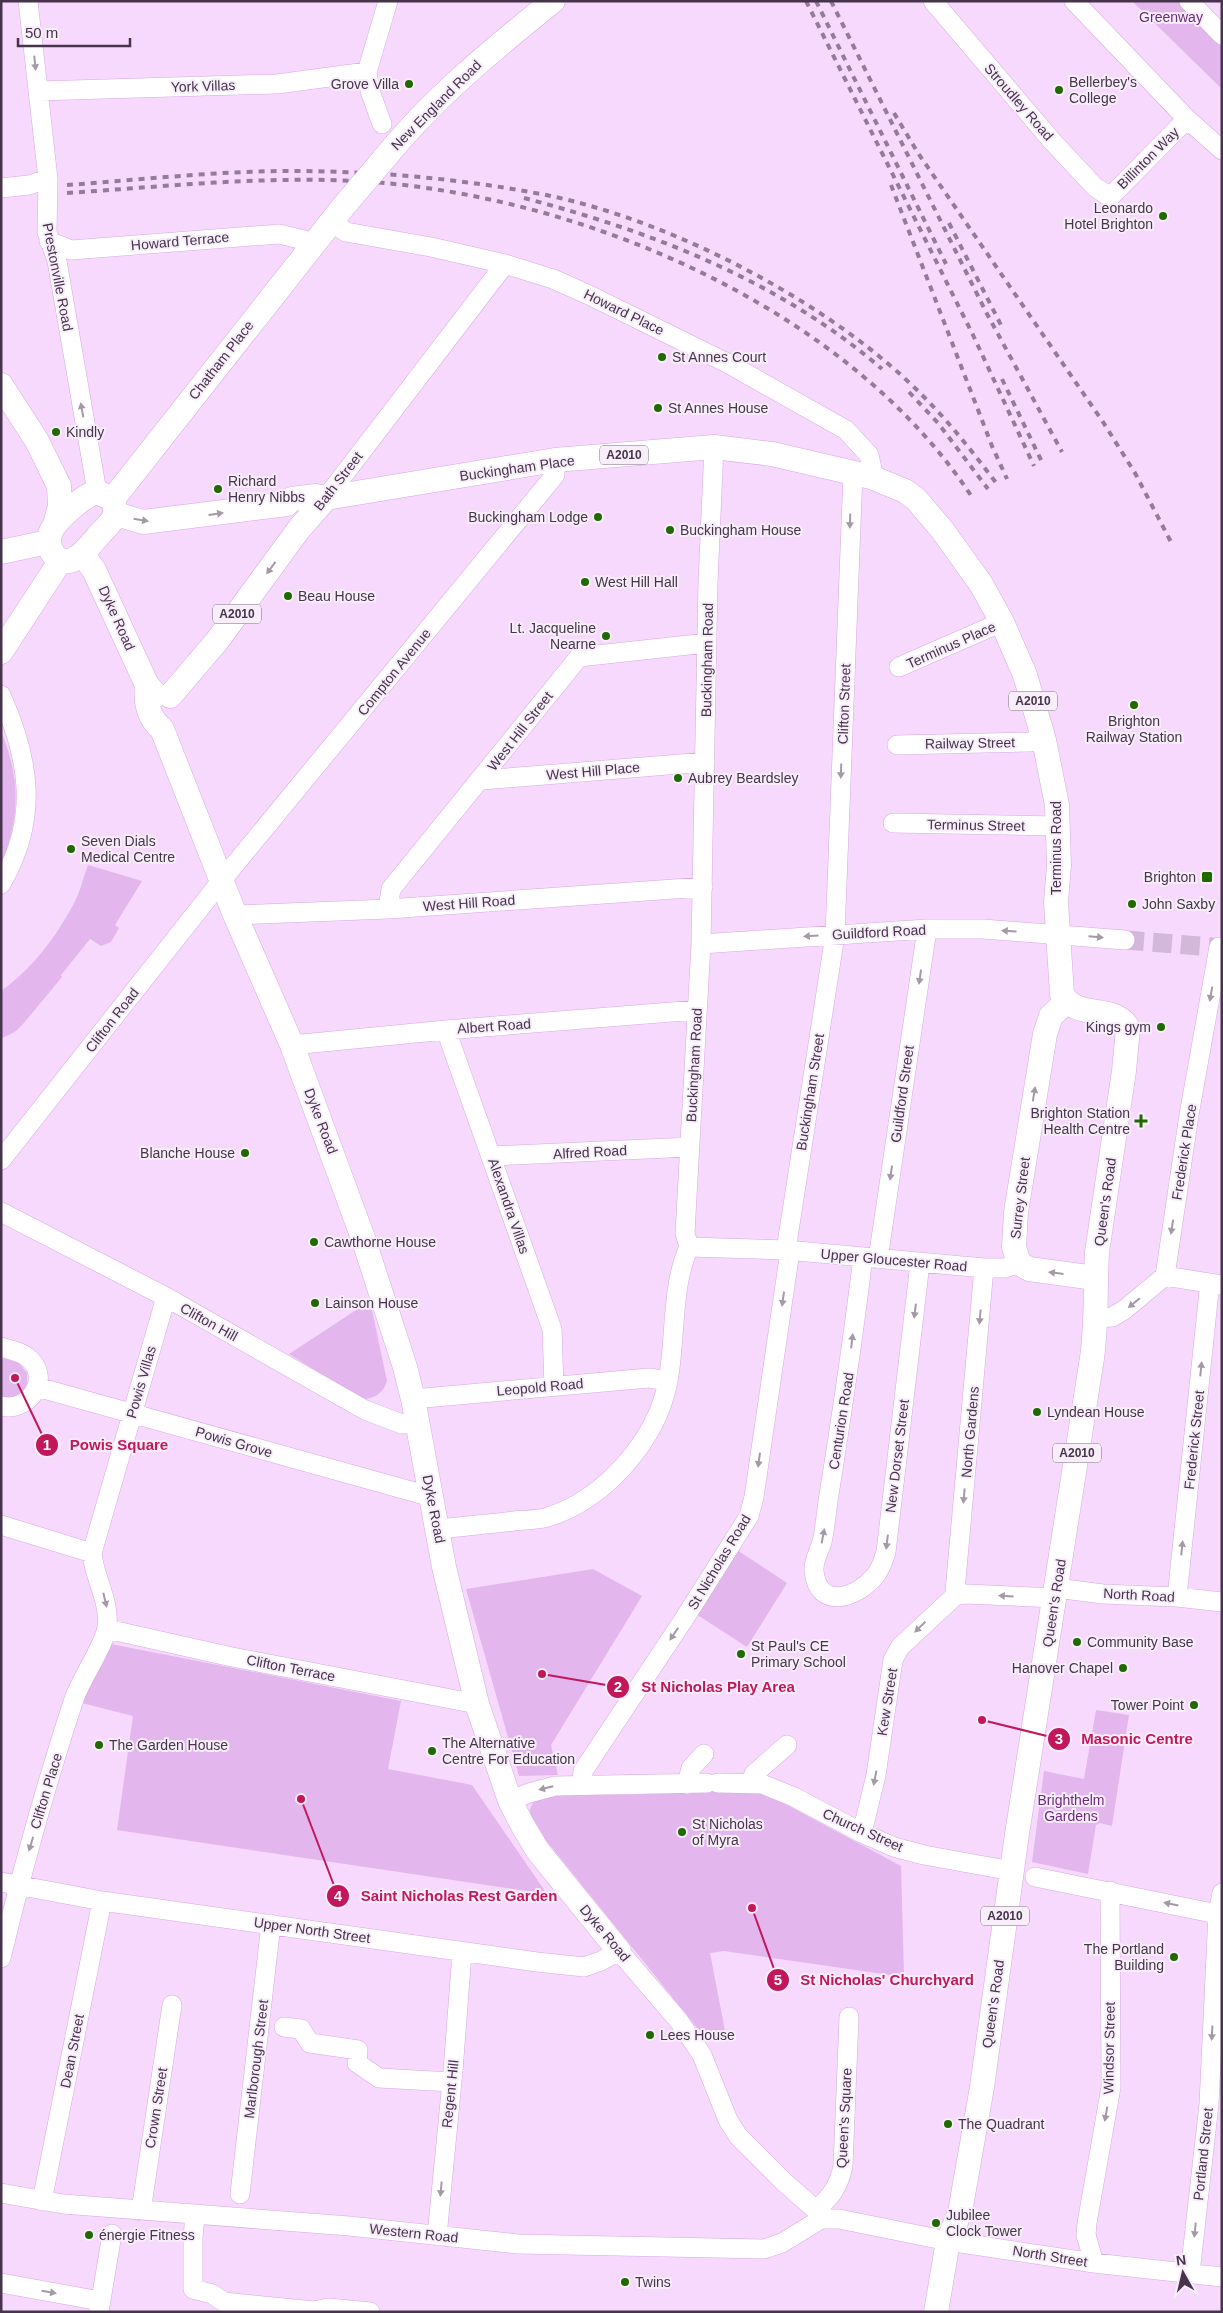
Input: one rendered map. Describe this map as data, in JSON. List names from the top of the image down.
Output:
{
  "streets": {
    "main road": [
      "New England Road",
      "Chatham Place",
      "A2010",
      "Buckingham Place",
      "Bath Street",
      "Dyke Road",
      "Terminus Road",
      "Surrey Street",
      "Queen's Road"
    ],
    "street": [
      "York Villas",
      "Stroudley Road",
      "Billinton Way",
      "Howard Terrace",
      "Prestonville Road",
      "Howard Place",
      "Terminus Place",
      "Buckingham Road",
      "Compton Avenue",
      "Clifton Street",
      "West Hill Street",
      "Railway Street",
      "West Hill Place",
      "Terminus Street",
      "West Hill Road",
      "Guildford Road",
      "Clifton Road",
      "Albert Road",
      "Buckingham Street",
      "Guildford Street",
      "Alfred Road",
      "Frederick Place",
      "Alexandra Villas",
      "Upper Gloucester Road",
      "Clifton Hill",
      "Powis Villas",
      "Leopold Road",
      "Centurion Road",
      "North Gardens",
      "Frederick Street",
      "Powis Grove",
      "New Dorset Street",
      "St Nicholas Road",
      "North Road",
      "Clifton Terrace",
      "Kew Street",
      "Clifton Place",
      "Church Street",
      "Upper North Street",
      "Windsor Street",
      "Dean Street",
      "Marlborough Street",
      "Regent Hill",
      "Crown Street",
      "Queen's Square",
      "Portland Street",
      "Western Road",
      "North Street"
    ]
  },
  "crossings": [
    ["York Villas", "Prestonville Road"],
    ["Stroudley Road", "Billinton Way"],
    ["New England Road", "Howard Place"],
    ["New England Road", "Chatham Place"],
    ["Howard Terrace", "Prestonville Road"],
    ["Howard Terrace", "Chatham Place"],
    ["Prestonville Road", "Chatham Place"],
    ["Prestonville Road", "A2010"],
    ["Prestonville Road", "Buckingham Place"],
    ["Howard Place", "Chatham Place"],
    ["Howard Place", "Buckingham Place"],
    ["Howard Place", "Bath Street"],
    ["Howard Place", "Clifton Street"],
    ["Chatham Place", "A2010"],
    ["Chatham Place", "Buckingham Place"],
    ["A2010", "Buckingham Place"],
    ["A2010", "Terminus Road"],
    ["A2010", "Guildford Road"],
    ["A2010", "Surrey Street"],
    ["A2010", "Queen's Road"],
    ["A2010", "North Street"],
    ["Buckingham Place", "Bath Street"],
    ["Buckingham Place", "Buckingham Road"],
    ["Buckingham Place", "Compton Avenue"],
    ["Buckingham Place", "Clifton Street"],
    ["Buckingham Place", "Terminus Road"],
    ["Dyke Road", "Buckingham Road"],
    ["Dyke Road", "Compton Avenue"],
    ["Dyke Road", "West Hill Road"],
    ["Dyke Road", "Clifton Road"],
    ["Dyke Road", "Albert Road"],
    ["Dyke Road", "Clifton Hill"],
    ["Dyke Road", "Leopold Road"],
    ["Dyke Road", "Powis Grove"],
    ["Dyke Road", "Clifton Terrace"],
    ["Dyke Road", "Church Street"],
    ["Dyke Road", "Upper North Street"],
    ["Dyke Road", "Queen's Square"],
    ["Dyke Road", "Western Road"],
    ["Dyke Road", "North Street"],
    ["Terminus Place", "Terminus Road"],
    ["Buckingham Road", "West Hill Street"],
    ["Buckingham Road", "West Hill Place"],
    ["Buckingham Road", "West Hill Road"],
    ["Buckingham Road", "Guildford Road"],
    ["Buckingham Road", "Albert Road"],
    ["Buckingham Road", "Alfred Road"],
    ["Buckingham Road", "Upper Gloucester Road"],
    ["Buckingham Road", "Leopold Road"],
    ["Compton Avenue", "Clifton Road"],
    ["Clifton Street", "Guildford Road"],
    ["Clifton Street", "Buckingham Street"],
    ["West Hill Street", "West Hill Place"],
    ["West Hill Street", "West Hill Road"],
    ["Railway Street", "Terminus Road"],
    ["Terminus Street", "Terminus Road"],
    ["Terminus Road", "Guildford Road"],
    ["Guildford Road", "Buckingham Street"],
    ["Guildford Road", "Guildford Street"],
    ["Albert Road", "Alexandra Villas"],
    ["Buckingham Street", "Upper Gloucester Road"],
    ["Buckingham Street", "St Nicholas Road"],
    ["Guildford Street", "Upper Gloucester Road"],
    ["Guildford Street", "Centurion Road"],
    ["Alfred Road", "Alexandra Villas"],
    ["Surrey Street", "Queen's Road"],
    ["Surrey Street", "Upper Gloucester Road"],
    ["Queen's Road", "North Road"],
    ["Queen's Road", "Church Street"],
    ["Queen's Road", "North Street"],
    ["Alexandra Villas", "Leopold Road"],
    ["Upper Gloucester Road", "Centurion Road"],
    ["Upper Gloucester Road", "North Gardens"],
    ["Upper Gloucester Road", "New Dorset Street"],
    ["Upper Gloucester Road", "St Nicholas Road"],
    ["Clifton Hill", "Powis Villas"],
    ["Powis Villas", "Powis Grove"],
    ["Centurion Road", "New Dorset Street"],
    ["North Gardens", "North Road"],
    ["North Gardens", "Kew Street"],
    ["Frederick Street", "North Road"],
    ["St Nicholas Road", "Church Street"],
    ["North Road", "Kew Street"],
    ["Clifton Terrace", "Clifton Place"],
    ["Kew Street", "Church Street"],
    ["Clifton Place", "Upper North Street"],
    ["Upper North Street", "Dean Street"],
    ["Upper North Street", "Marlborough Street"],
    ["Upper North Street", "Regent Hill"],
    ["Windsor Street", "North Street"],
    ["Dean Street", "Western Road"],
    ["Regent Hill", "Western Road"],
    ["Crown Street", "Western Road"],
    ["Queen's Square", "Western Road"],
    ["Queen's Square", "North Street"],
    ["Portland Street", "North Street"],
    ["Western Road", "North Street"]
  ],
  "one_way": [
    "Bath Street",
    "Clifton Street",
    "Guildford Street",
    "Frederick Place",
    "Surrey Street",
    "Centurion Road",
    "North Gardens",
    "Frederick Street",
    "New Dorset Street",
    "St Nicholas Road",
    "North Road",
    "Kew Street",
    "Clifton Place",
    "Windsor Street",
    "Regent Hill",
    "Portland Street"
  ],
  "parks": ["Greenway", "Brighthelm Gardens"],
  "places": {
    "other": [
      "Grove Villa",
      "Bellerbey's College",
      "Leonardo Hotel Brighton",
      "St Annes Court",
      "St Annes House",
      "Kindly",
      "Richard Henry Nibbs",
      "Buckingham Lodge",
      "Buckingham House",
      "West Hill Hall",
      "Beau House",
      "Lt. Jacqueline Nearne",
      "Brighton Railway Station",
      "Aubrey Beardsley",
      "Seven Dials Medical Centre",
      "John Saxby",
      "Kings gym",
      "Blanche House",
      "Cawthorne House",
      "Lainson House",
      "Powis Square",
      "Lyndean House",
      "Community Base",
      "St Paul's CE Primary School",
      "Hanover Chapel",
      "St Nicholas Play Area",
      "Tower Point",
      "Masonic Centre",
      "The Garden House",
      "The Alternative Centre For Education",
      "Saint Nicholas Rest Garden",
      "St Nicholas of Myra",
      "St Nicholas' Churchyard",
      "The Portland Building",
      "Lees House",
      "The Quadrant",
      "Jubilee Clock Tower",
      "énergie Fitness",
      "Twins"
    ],
    "transit": ["Brighton"],
    "health": ["Brighton Station Health Centre"]
  },
  "scale_bar": "50 m",
  "north": "top"
}
